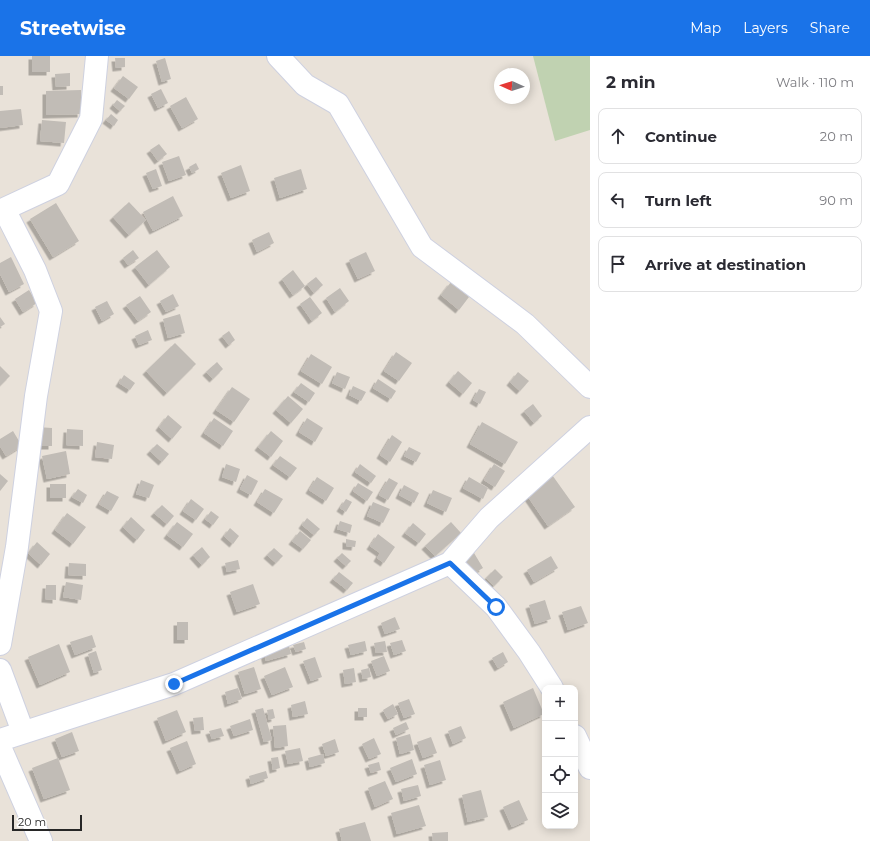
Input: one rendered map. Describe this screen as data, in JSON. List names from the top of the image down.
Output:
{
  "scale_bar": "20 m",
  "north": "left",
  "page": {
    "header": "Streetwise",
    "nav": ["Map", "Layers", "Share"],
    "heading": ["2 min", "Walk · 110 m"],
    "list": [
      ["Continue", "20 m"],
      ["Turn left", "90 m"],
      "Arrive at destination"
    ],
    "map_buttons": ["+", "−"],
    "scale": "20 m"
  }
}
